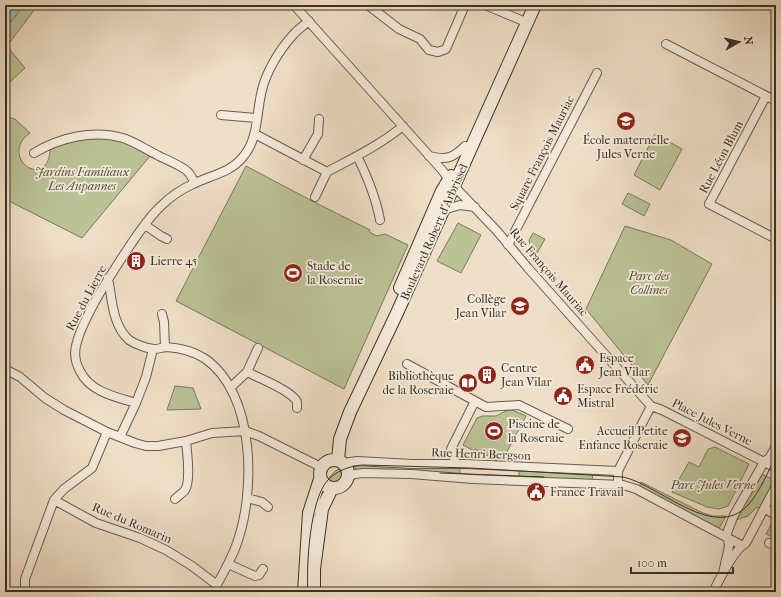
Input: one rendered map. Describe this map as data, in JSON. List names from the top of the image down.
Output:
{
  "streets": {
    "street": [
      "Square François Mauriac",
      "Rue Léon Blum",
      "Boulevard Robert d'Arbrissel",
      "Rue François Mauriac",
      "Rue du Lierre",
      "Place Jules Verne",
      "Rue Henri Bergson",
      "Rue du Romarin"
    ]
  },
  "crossings": [
    ["Square François Mauriac", "Rue François Mauriac"],
    ["Boulevard Robert d'Arbrissel", "Rue François Mauriac"],
    ["Boulevard Robert d'Arbrissel", "Rue Henri Bergson"],
    ["Rue François Mauriac", "Rue du Lierre"],
    ["Rue François Mauriac", "Place Jules Verne"]
  ],
  "parks": ["Jardins Familiaux Les Aupannes", "Parc des Collines", "Parc Jules Verne"],
  "places": {
    "school or university": ["École maternelle Jules Verne", "Collège Jean Vilar", "Accueil Petite Enfance Roseraie"],
    "building": ["Lierre 45", "Centre Jean Vilar"],
    "sports": ["Stade de la Roseraie", "Piscine de la Roseraie"],
    "public building": ["Espace Jean Vilar", "Espace Frédéric Mistral", "France Travail"],
    "library": ["Bibliothèque de la Roseraie"]
  },
  "scale_bar": "100 m",
  "north": "right"
}
